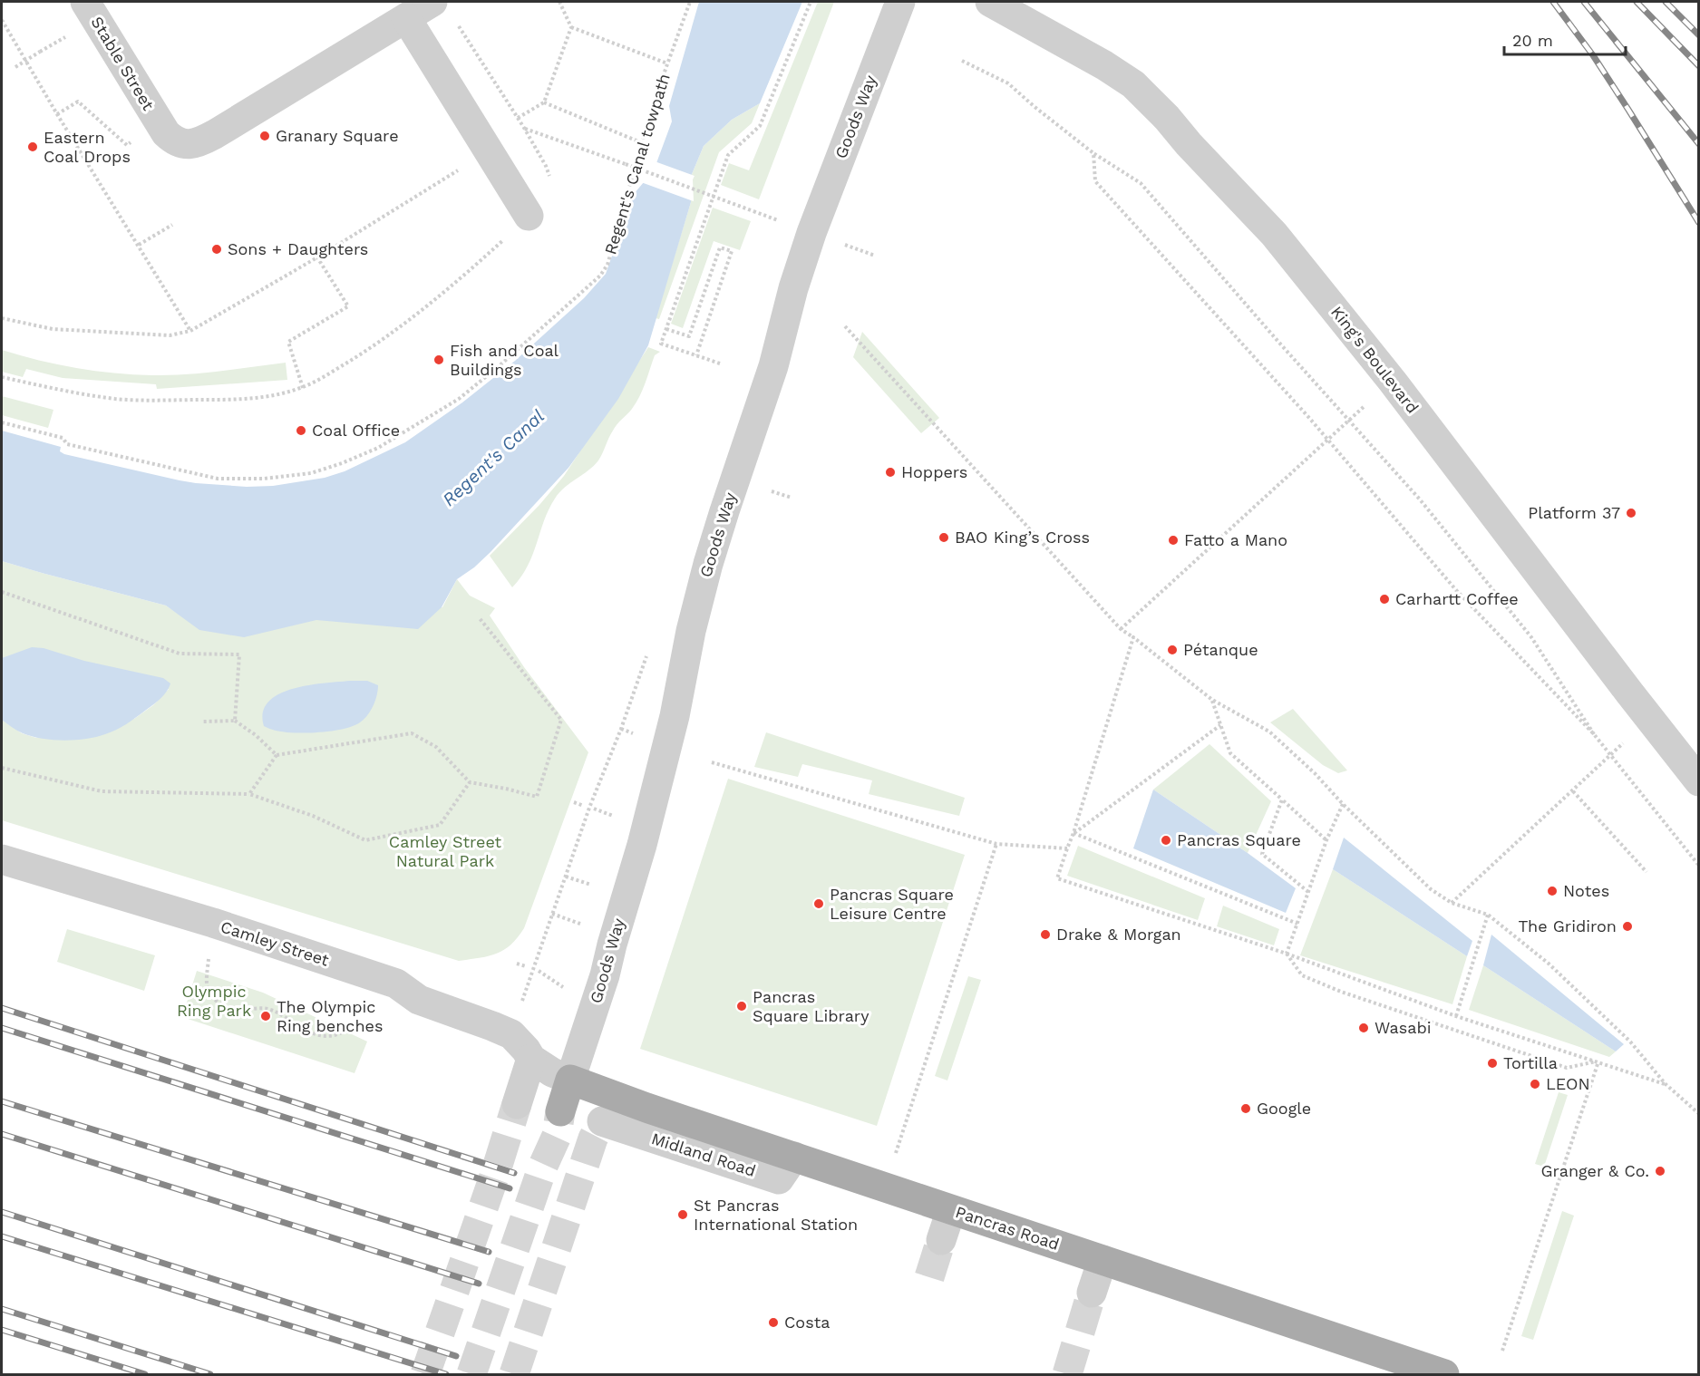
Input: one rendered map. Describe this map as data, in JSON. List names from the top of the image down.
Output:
{
  "streets": {
    "main road": ["Pancras Road"],
    "street": [
      "Stable Street",
      "Goods Way",
      "King's Boulevard",
      "Camley Street",
      "Midland Road"
    ],
    "path": ["Regent's Canal towpath"]
  },
  "crossings": [
    ["Goods Way", "Pancras Road"],
    ["Camley Street", "Pancras Road"],
    ["Midland Road", "Pancras Road"]
  ],
  "water": ["Regent's Canal"],
  "parks": ["Camley Street Natural Park", "Olympic Ring Park"],
  "places": [
    "Granary Square",
    "Eastern Coal Drops",
    "Sons + Daughters",
    "Fish and Coal Buildings",
    "Coal Office",
    "Hoppers",
    "Platform 37",
    "BAO King’s Cross",
    "Fatto a Mano",
    "Carhartt Coffee",
    "Pétanque",
    "Pancras Square",
    "Notes",
    "Pancras Square Leisure Centre",
    "The Gridiron",
    "Drake & Morgan",
    "Pancras Square Library",
    "The Olympic Ring benches",
    "Wasabi",
    "Tortilla",
    "LEON",
    "Google",
    "Granger & Co.",
    "St Pancras International Station",
    "Costa"
  ],
  "scale_bar": "20 m"
}
